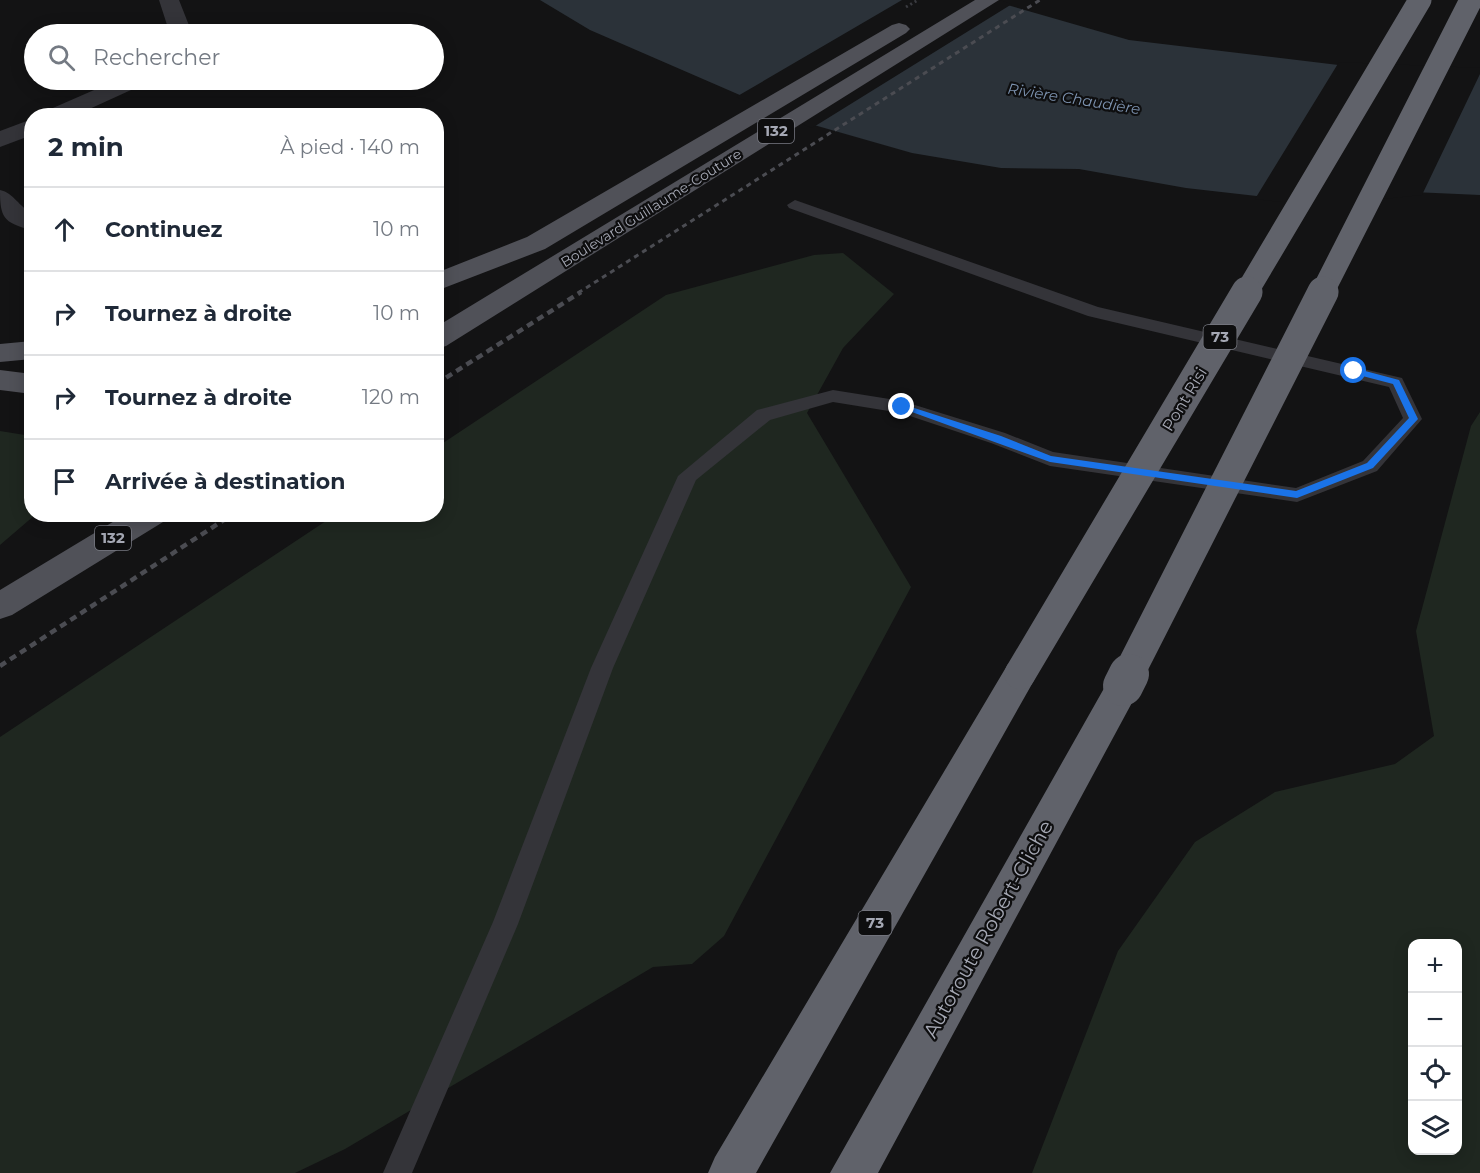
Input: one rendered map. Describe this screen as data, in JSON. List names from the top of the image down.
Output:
{
  "streets": {
    "highway": ["73", "Pont Risi", "Autoroute Robert-Cliche"],
    "main road": ["132", "Boulevard Guillaume-Couture"]
  },
  "water": ["Rivière Chaudière"],
  "page": {
    "search": "Rechercher",
    "heading": ["2 min", "À pied · 140 m"],
    "list": [
      ["Continuez", "10 m"],
      ["Tournez à droite", "10 m"],
      ["Tournez à droite", "120 m"],
      "Arrivée à destination"
    ],
    "map_buttons": ["+", "−"]
  }
}
